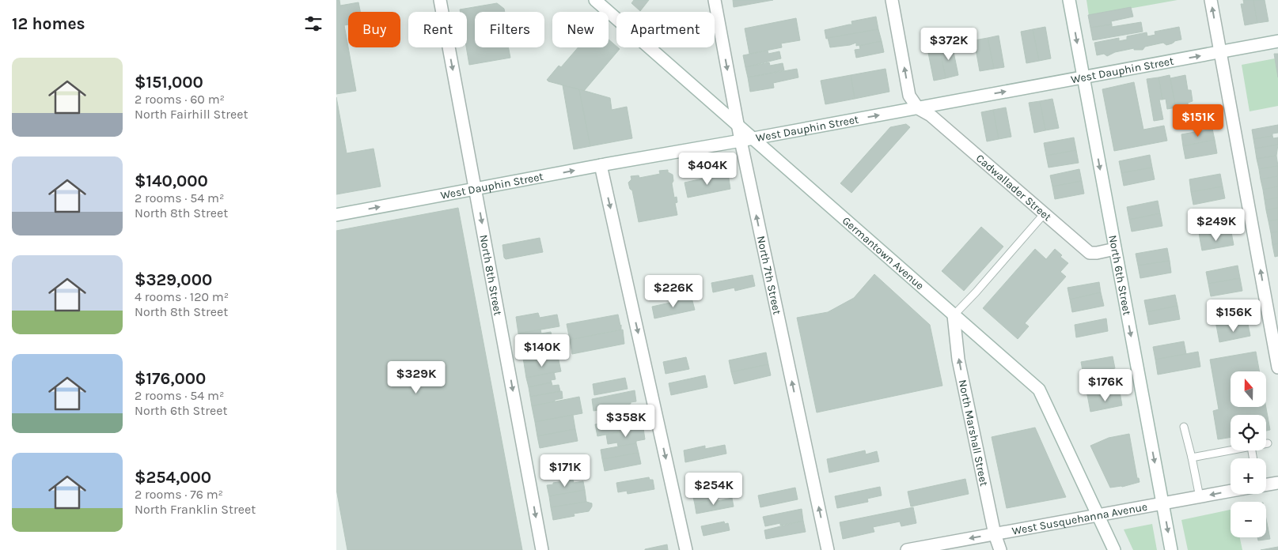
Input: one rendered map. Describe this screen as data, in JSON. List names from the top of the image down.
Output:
{
  "streets": {
    "street": [
      "West Dauphin Street",
      "Cadwallader Street",
      "Germantown Avenue",
      "North 8th Street",
      "North 6th Street",
      "North 7th Street",
      "North Marshall Street",
      "West Susquehanna Avenue"
    ]
  },
  "crossings": [
    ["West Dauphin Street", "Cadwallader Street"],
    ["West Dauphin Street", "Germantown Avenue"],
    ["West Dauphin Street", "North 8th Street"],
    ["West Dauphin Street", "North 6th Street"],
    ["West Dauphin Street", "North 7th Street"],
    ["Cadwallader Street", "North 6th Street"],
    ["Germantown Avenue", "North 7th Street"],
    ["Germantown Avenue", "North Marshall Street"],
    ["Germantown Avenue", "West Susquehanna Avenue"],
    ["North 6th Street", "West Susquehanna Avenue"],
    ["North Marshall Street", "West Susquehanna Avenue"]
  ],
  "one_way": [
    "West Dauphin Street",
    "North 8th Street",
    "North 6th Street",
    "North Marshall Street",
    "West Susquehanna Avenue"
  ],
  "north": "top",
  "page": {
    "heading": "12 homes",
    "chip": [
      "Buy",
      "Rent",
      "Filters",
      "New",
      "Apartment"
    ],
    "price": [
      "$372K",
      "$151K",
      "$404K",
      "$249K",
      "$226K",
      "$156K",
      "$140K",
      "$329K",
      "$176K",
      "$358K",
      "$171K",
      "$254K"
    ],
    "list": [
      {
        "name": "$151,000",
        "note": "2 rooms · 60 m² · North Fairhill Street"
      },
      {
        "name": "$140,000",
        "note": "2 rooms · 54 m² · North 8th Street"
      },
      {
        "name": "$329,000",
        "note": "4 rooms · 120 m² · North 8th Street"
      },
      {
        "name": "$176,000",
        "note": "2 rooms · 54 m² · North 6th Street"
      },
      {
        "name": "$254,000",
        "note": "2 rooms · 76 m² · North Franklin Street"
      }
    ],
    "map_buttons": ["+", "−"]
  }
}
